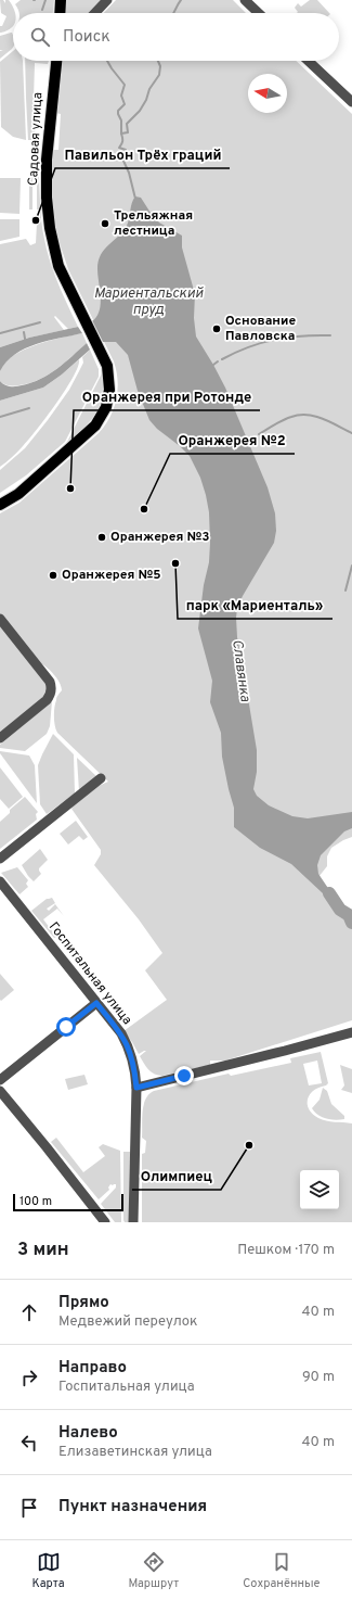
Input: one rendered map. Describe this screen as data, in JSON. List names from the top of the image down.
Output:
{
  "streets": {
    "main road": ["Садовая улица"],
    "street": ["Госпитальная улица"]
  },
  "water": ["Мариентальский пруд", "Славянка"],
  "places": [
    "Павильон Трёх граций",
    "Трельяжная лестница",
    "Основание Павловска",
    "Оранжерея при Ротонде",
    "Оранжерея №2",
    "Оранжерея №3",
    "парк «Мариенталь»",
    "Оранжерея №5",
    "Олимпиец"
  ],
  "scale_bar": "100 m",
  "north": "left",
  "page": {
    "search": "Поиск",
    "scale": "100 m",
    "heading": ["3 мин", "Пешком · 170 m"],
    "list": [
      ["Прямо", "Медвежий переулок", "40 m"],
      ["Направо", "Госпитальная улица", "90 m"],
      ["Налево", "Елизаветинская улица", "40 m"],
      "Пункт назначения"
    ],
    "nav": ["Карта", "Маршрут", "Сохранённые"]
  }
}
